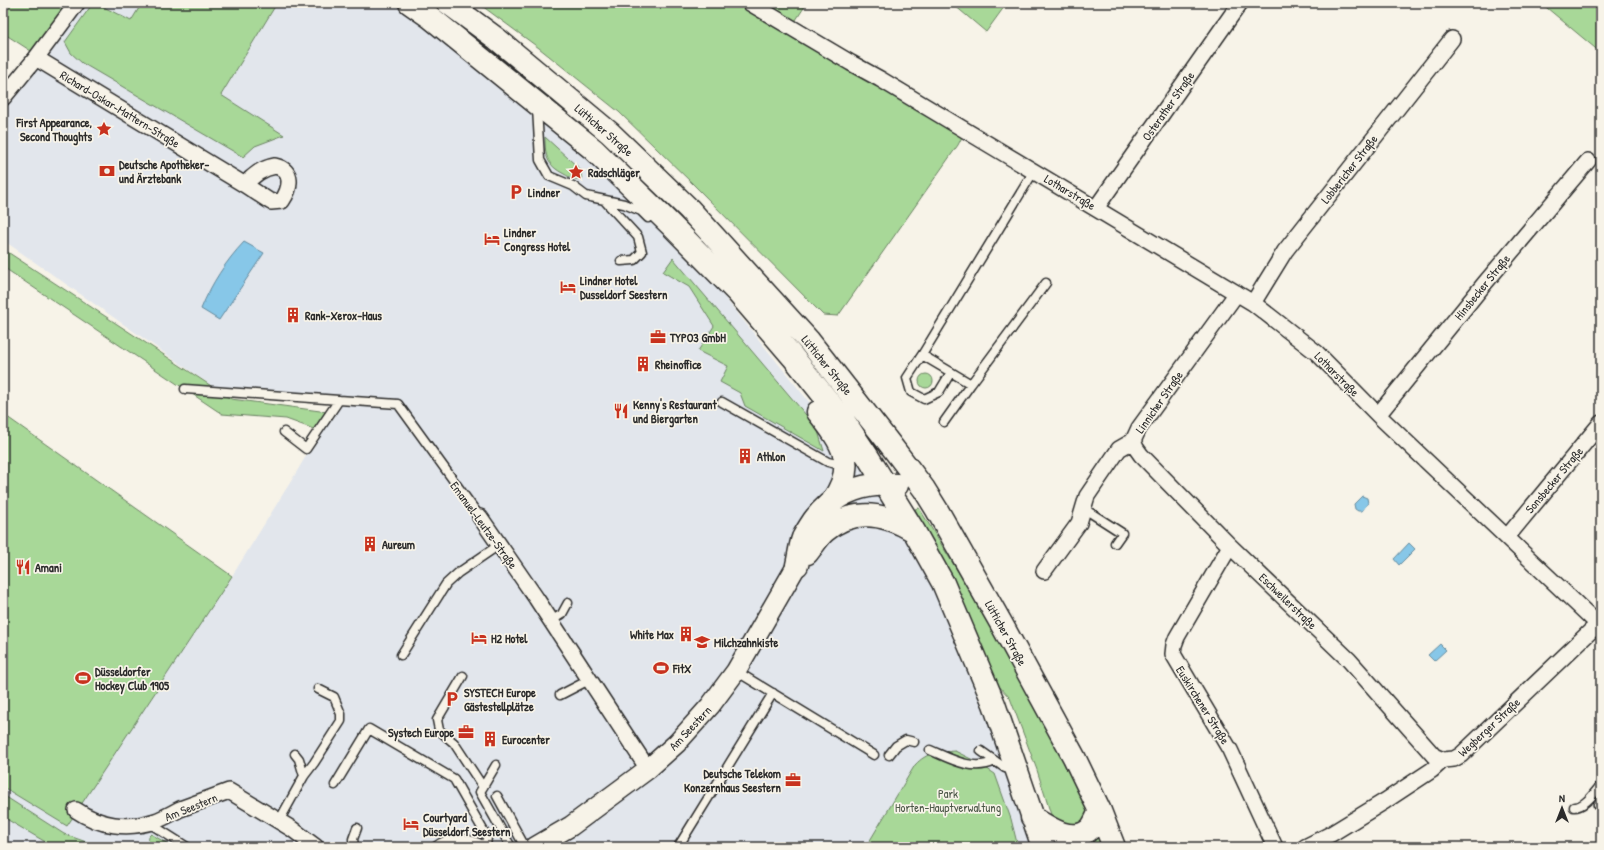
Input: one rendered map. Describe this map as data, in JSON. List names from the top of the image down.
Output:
{
  "streets": {
    "main road": ["Lütticher Straße"],
    "street": [
      "Osterather Straße",
      "Richard-Oskar-Mattern-Straße",
      "Lobbericher Straße",
      "Lotharstraße",
      "Hinsbecker Straße",
      "Linnicher Straße",
      "Sonsbecker Straße",
      "Emanuel-Leutze-Straße",
      "Eschweilerstraße",
      "Euskirchener Straße",
      "Wegberger Straße",
      "Am Seestern"
    ]
  },
  "crossings": [
    ["Osterather Straße", "Lotharstraße"],
    ["Lobbericher Straße", "Lotharstraße"],
    ["Lotharstraße", "Hinsbecker Straße"],
    ["Lotharstraße", "Linnicher Straße"],
    ["Lotharstraße", "Sonsbecker Straße"],
    ["Lotharstraße", "Wegberger Straße"],
    ["Linnicher Straße", "Eschweilerstraße"],
    ["Emanuel-Leutze-Straße", "Am Seestern"],
    ["Eschweilerstraße", "Euskirchener Straße"],
    ["Eschweilerstraße", "Wegberger Straße"]
  ],
  "parks": ["Park Horten-Hauptverwaltung"],
  "places": {
    "place": ["First Appearance, Second Thoughts", "Radschläger"],
    "bank": ["Deutsche Apotheker- und Ärztebank"],
    "parking": ["Lindner", "SYSTECH Europe Gästestellplätze"],
    "hotel": [
      "Lindner Congress Hotel",
      "Lindner Hotel Dusseldorf Seestern",
      "H2 Hotel",
      "Courtyard Düsseldorf Seestern"
    ],
    "building": [
      "Rank-Xerox-Haus",
      "Rheinoffice",
      "Athlon",
      "Aureum",
      "White Max",
      "Eurocenter"
    ],
    "office": ["TYPO3 GmbH", "Systech Europe", "Deutsche Telekom Konzernhaus Seestern"],
    "restaurant": ["Kenny's Restaurant und Biergarten", "Amani"],
    "school or university": ["Milchzahnkiste"],
    "sports": ["FitX", "Düsseldorfer Hockey Club 1905"]
  },
  "north": "top"
}
